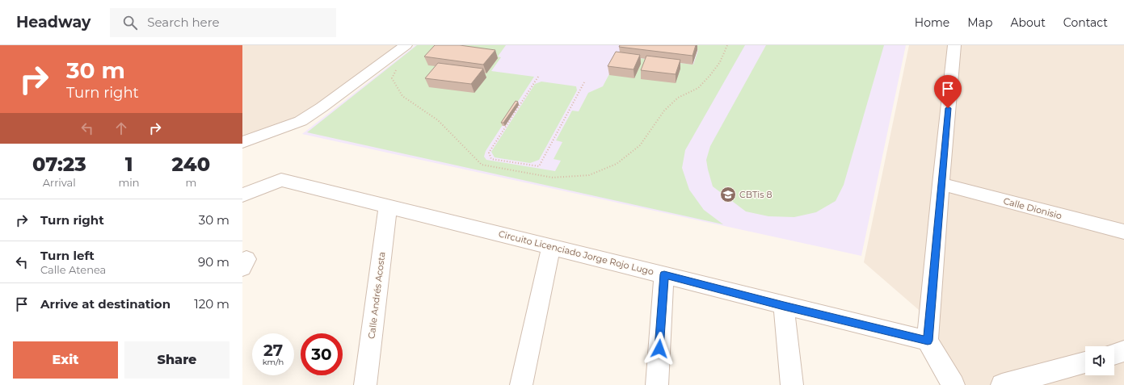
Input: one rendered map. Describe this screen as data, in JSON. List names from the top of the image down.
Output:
{
  "streets": {
    "street": ["Calle Dionisio", "Circuito Licenciado Jorge Rojo Lugo", "Calle Andrés Acosta"]
  },
  "crossings": [
    ["Circuito Licenciado Jorge Rojo Lugo", "Calle Andrés Acosta"]
  ],
  "places": {
    "school or university": ["CBTis 8"]
  },
  "page": {
    "header": "Headway",
    "search": "Search here",
    "nav": [
      "Home",
      "Map",
      "About",
      "Contact"
    ],
    "turn": ["30 m", "Turn right"],
    "eta": [
      "07:23",
      "Arrival",
      "1",
      "min",
      "240",
      "m"
    ],
    "list": [
      {
        "name": "Turn right",
        "value": "30 m"
      },
      {
        "name": "Turn left",
        "note": "Calle Atenea",
        "value": "90 m"
      },
      {
        "name": "Arrive at destination",
        "value": "120 m"
      }
    ],
    "speed": "27 km/h",
    "limit": "30",
    "buttons": ["Exit", "Share"]
  }
}
